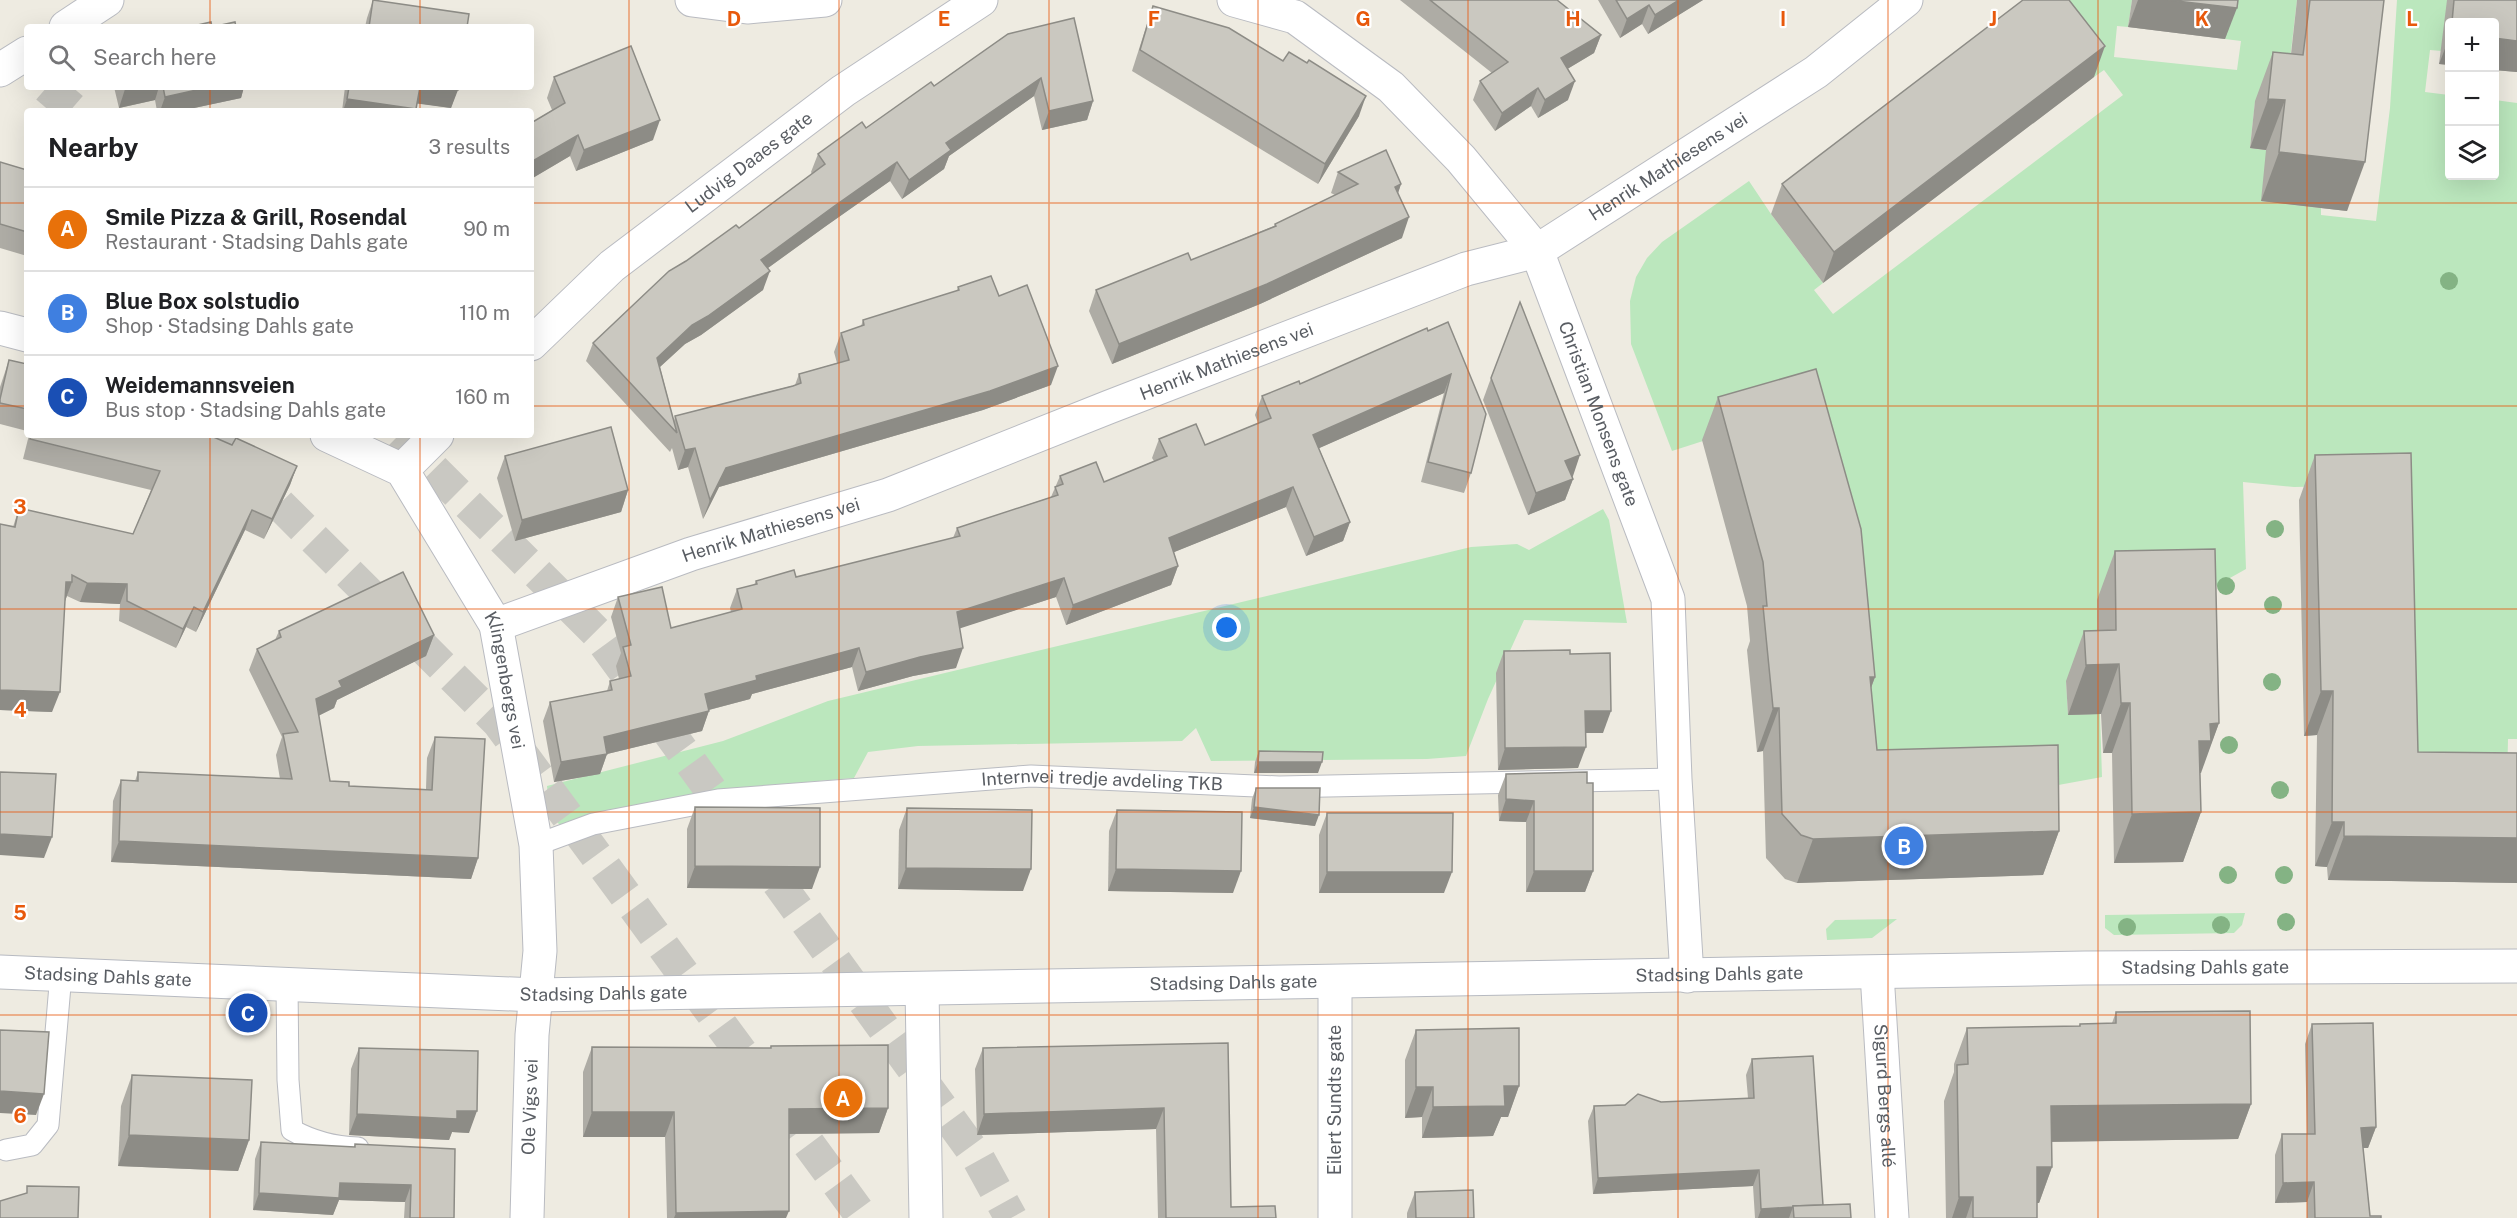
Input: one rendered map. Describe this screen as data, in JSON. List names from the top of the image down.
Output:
{
  "streets": {
    "street": [
      "Ludvig Daaes gate",
      "Henrik Mathiesens vei",
      "Christian Monsens gate",
      "Klingenbergs vei",
      "Stadsing Dahls gate",
      "Sigurd Bergs allé",
      "Eilert Sundts gate",
      "Ole Vigs vei"
    ],
    "lane": ["Internvei tredje avdeling TKB"]
  },
  "crossings": [
    ["Henrik Mathiesens vei", "Christian Monsens gate"],
    ["Henrik Mathiesens vei", "Klingenbergs vei"],
    ["Christian Monsens gate", "Internvei tredje avdeling TKB"],
    ["Christian Monsens gate", "Stadsing Dahls gate"],
    ["Klingenbergs vei", "Internvei tredje avdeling TKB"],
    ["Klingenbergs vei", "Stadsing Dahls gate"],
    ["Klingenbergs vei", "Ole Vigs vei"],
    ["Stadsing Dahls gate", "Sigurd Bergs allé"],
    ["Stadsing Dahls gate", "Eilert Sundts gate"],
    ["Stadsing Dahls gate", "Ole Vigs vei"]
  ],
  "page": {
    "map_buttons": ["+", "−"],
    "search": "Search here",
    "heading": ["Nearby", "3 results"],
    "list": [
      {
        "mark": "A",
        "name": "Smile Pizza & Grill, Rosendal",
        "note": "Restaurant · Stadsing Dahls gate",
        "value": "90 m"
      },
      {
        "mark": "B",
        "name": "Blue Box solstudio",
        "note": "Shop · Stadsing Dahls gate",
        "value": "110 m"
      },
      {
        "mark": "C",
        "name": "Weidemannsveien",
        "note": "Bus stop · Stadsing Dahls gate",
        "value": "160 m"
      }
    ],
    "pins": ["B", "C", "A"]
  },
  "grid": {
    "columns": [
      "D",
      "E",
      "F",
      "G",
      "H",
      "I",
      "J",
      "K",
      "L"
    ],
    "rows": [
      "3",
      "4",
      "5",
      "6"
    ]
  }
}
